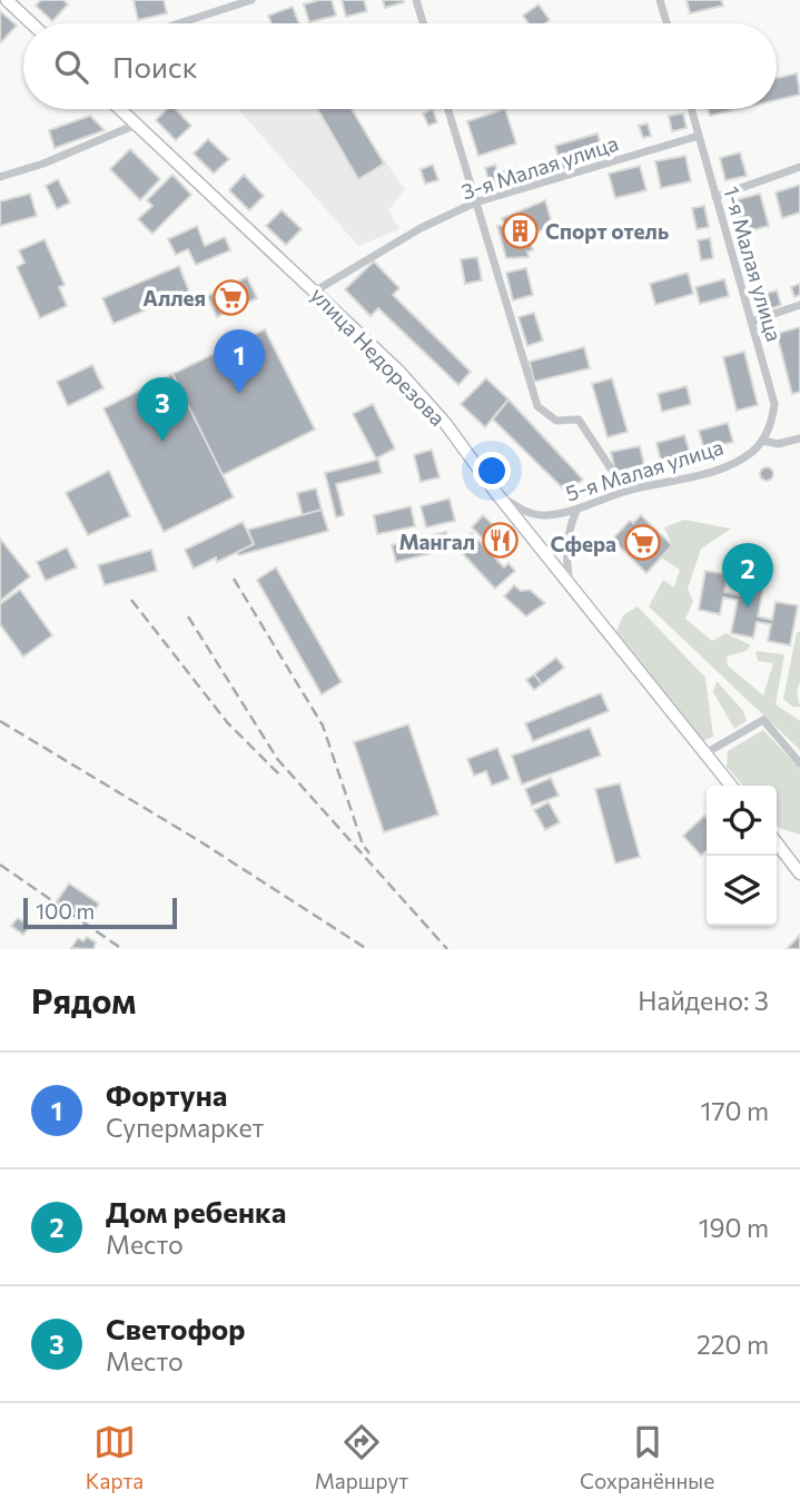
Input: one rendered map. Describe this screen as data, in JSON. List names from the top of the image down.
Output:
{
  "streets": {
    "street": [
      "3-я Малая улица",
      "1-я Малая улица",
      "улица Недорезова",
      "5-я Малая улица"
    ]
  },
  "crossings": [
    ["3-я Малая улица", "1-я Малая улица"],
    ["3-я Малая улица", "улица Недорезова"],
    ["1-я Малая улица", "5-я Малая улица"],
    ["улица Недорезова", "5-я Малая улица"]
  ],
  "places": {
    "building": ["Спорт отель"],
    "supermarket": ["Аллея", "Сфера"],
    "restaurant": ["Мангал"]
  },
  "scale_bar": "100 m",
  "page": {
    "search": "Поиск",
    "pins": ["1", "3", "2"],
    "scale": "100 m",
    "heading": ["Рядом", "Найдено: 3"],
    "list": [
      {
        "mark": "1",
        "name": "Фортуна",
        "note": "Супермаркет",
        "value": "170 m"
      },
      {
        "mark": "2",
        "name": "Дом ребенка",
        "note": "Место",
        "value": "190 m"
      },
      {
        "mark": "3",
        "name": "Светофор",
        "note": "Место",
        "value": "220 m"
      }
    ],
    "nav": ["Карта", "Маршрут", "Сохранённые"]
  }
}
